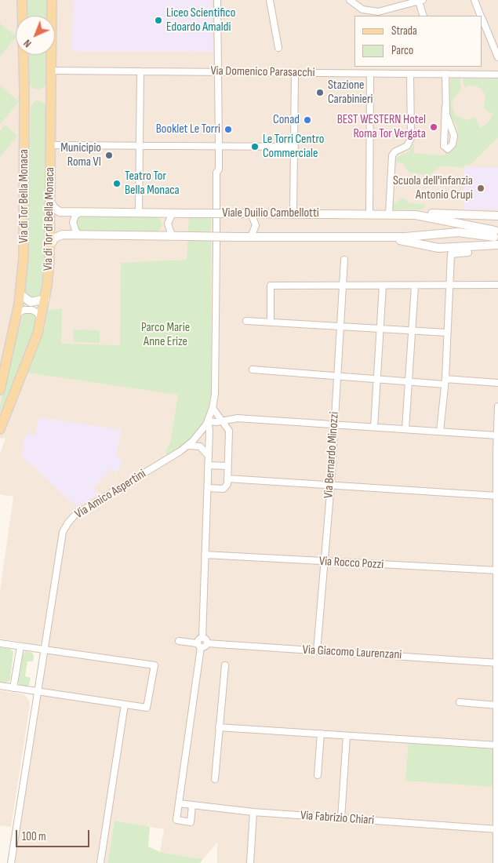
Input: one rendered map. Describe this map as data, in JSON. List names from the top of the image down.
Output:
{
  "streets": {
    "main road": ["Via di Tor Bella Monaca", "Viale Duilio Cambellotti", "Via di Tor di Bella Monaca"],
    "street": [
      "Via Domenico Parasacchi",
      "Via Bernardo Minozzi",
      "Via Amico Aspertini",
      "Via Rocco Pozzi",
      "Via Giacomo Laurenzani",
      "Via Fabrizio Chiari"
    ]
  },
  "crossings": [
    ["Via Domenico Parasacchi", "Via di Tor di Bella Monaca"],
    ["Viale Duilio Cambellotti", "Via di Tor di Bella Monaca"],
    ["Via Bernardo Minozzi", "Via Rocco Pozzi"],
    ["Via Bernardo Minozzi", "Via Giacomo Laurenzani"]
  ],
  "parks": ["Parco Marie Anne Erize"],
  "places": [
    "Liceo Scientifico Edoardo Amaldi",
    "Stazione Carabinieri",
    "Conad",
    "BEST WESTERN Hotel Roma Tor Vergata",
    "Booklet Le Torri",
    "Le Torri Centro Commerciale",
    "Municipio Roma VI",
    "Teatro Tor Bella Monaca",
    "Scuola dell'infanzia Antonio Crupi"
  ],
  "legend": ["Strada", "Parco"],
  "scale_bar": "100 m",
  "north": "bottom left"
}
